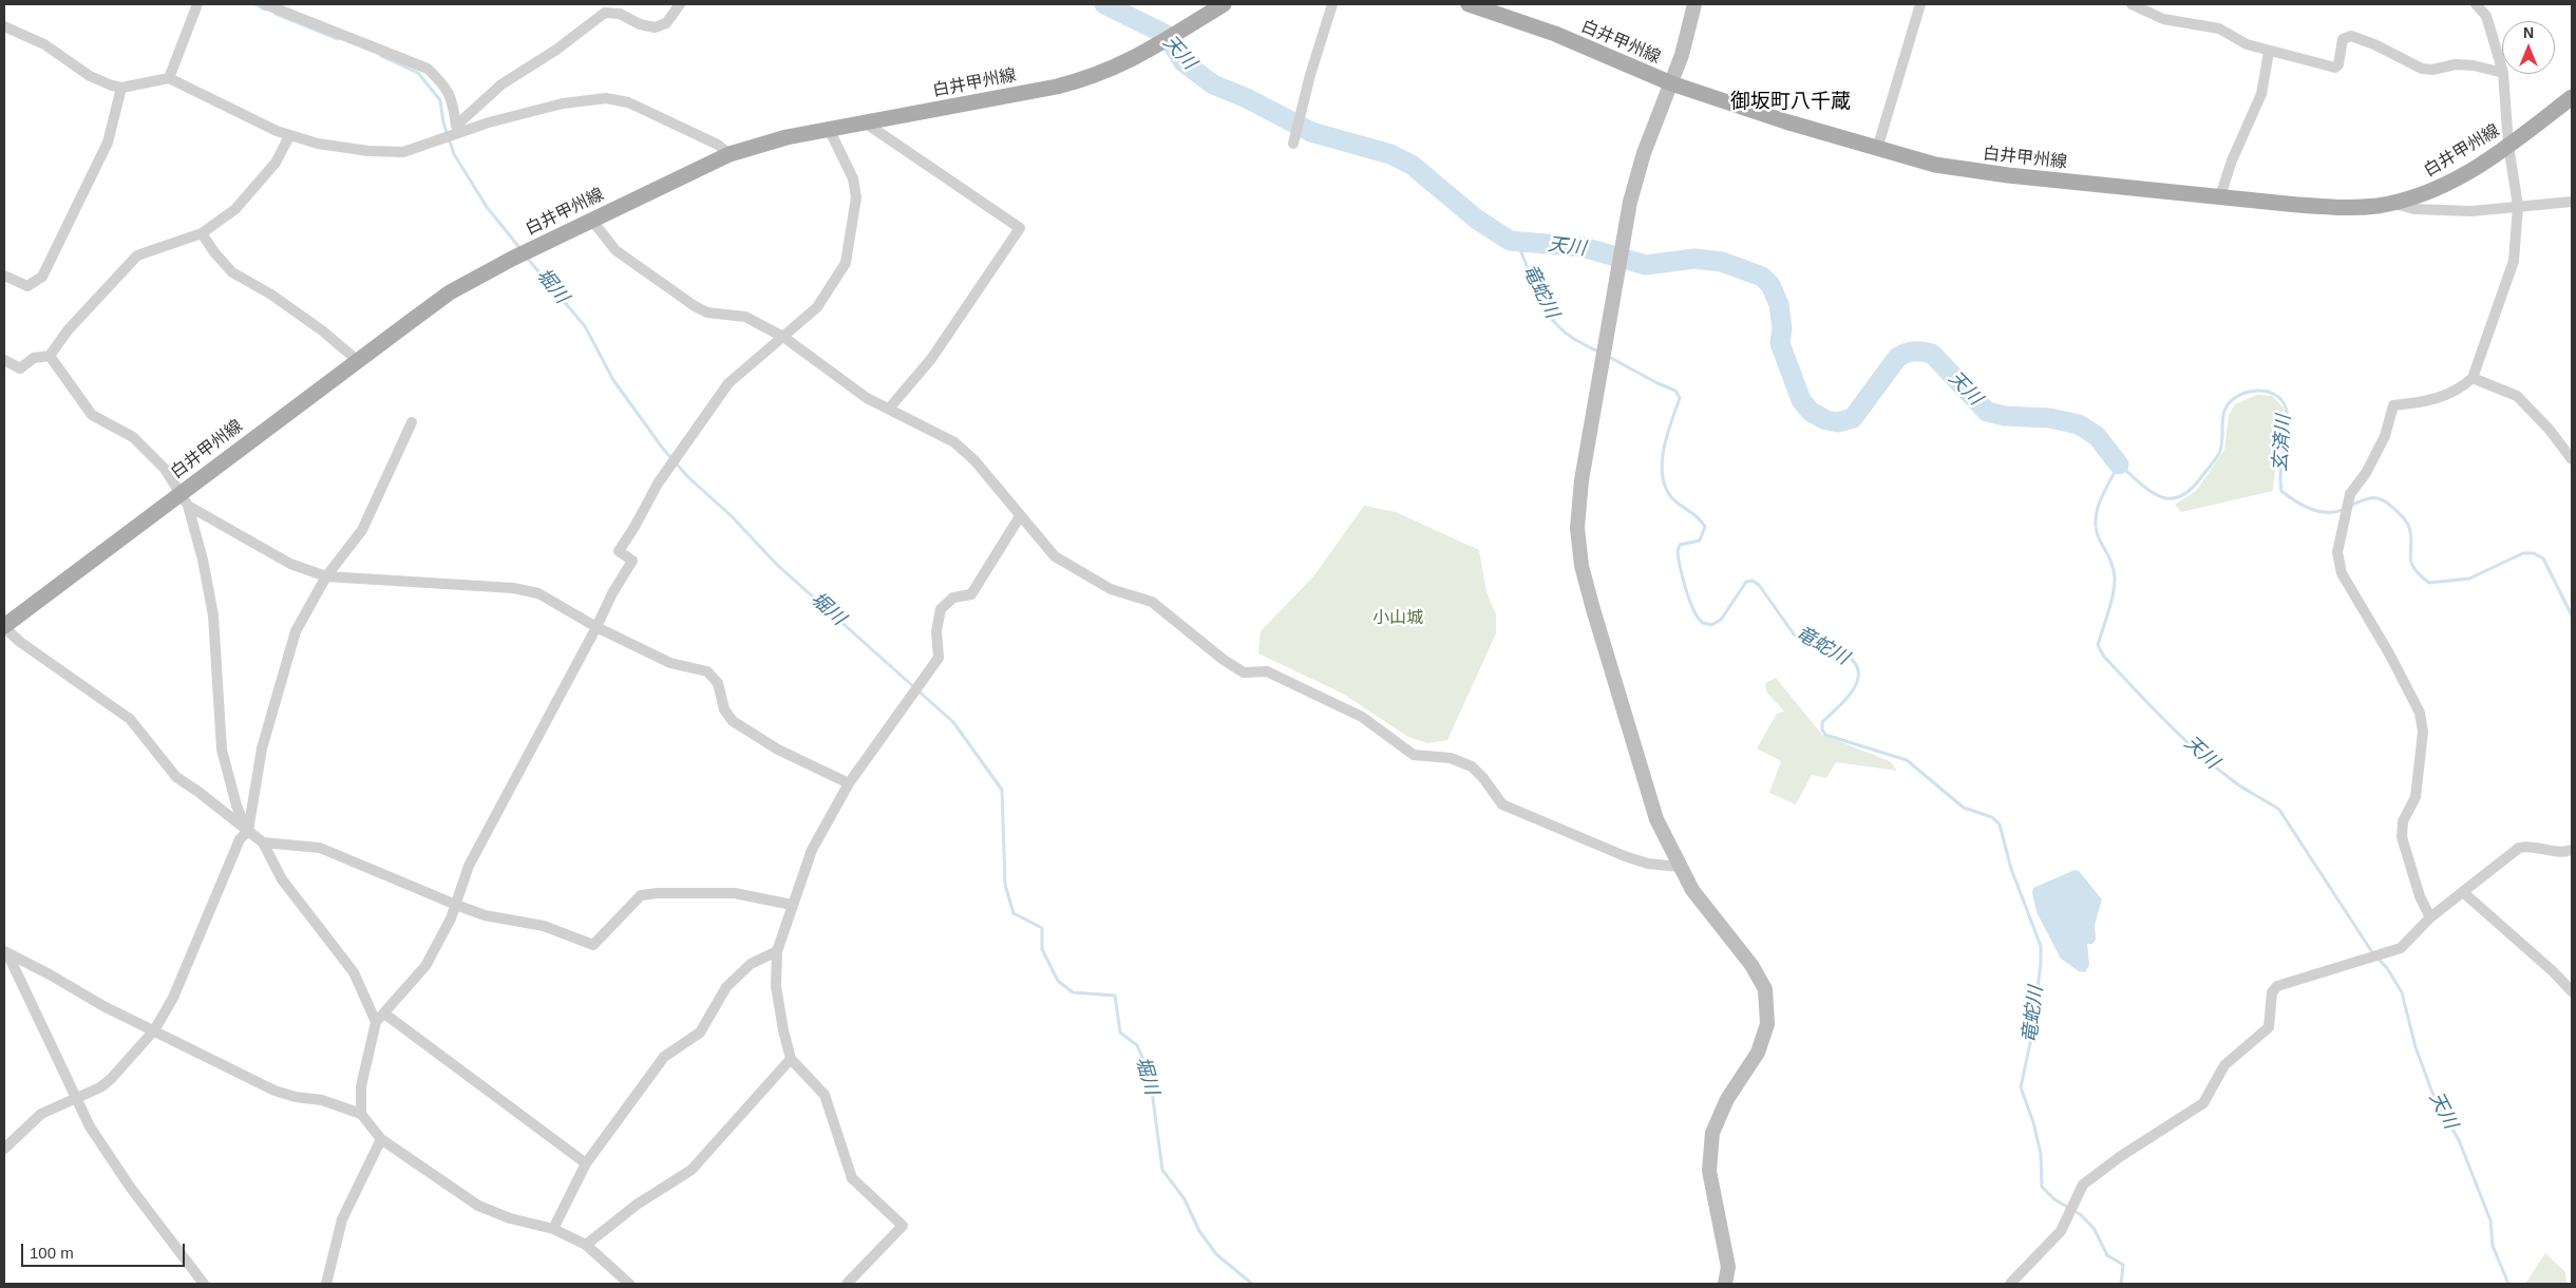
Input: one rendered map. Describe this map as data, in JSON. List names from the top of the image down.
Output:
{
  "streets": {
    "main road": ["白井甲州線"]
  },
  "districts": ["御坂町八千蔵"],
  "water": [
    "天川",
    "堀川",
    "竜蛇川",
    "玄済川"
  ],
  "parks": ["小山城"],
  "scale_bar": "100 m",
  "north": "top"
}
